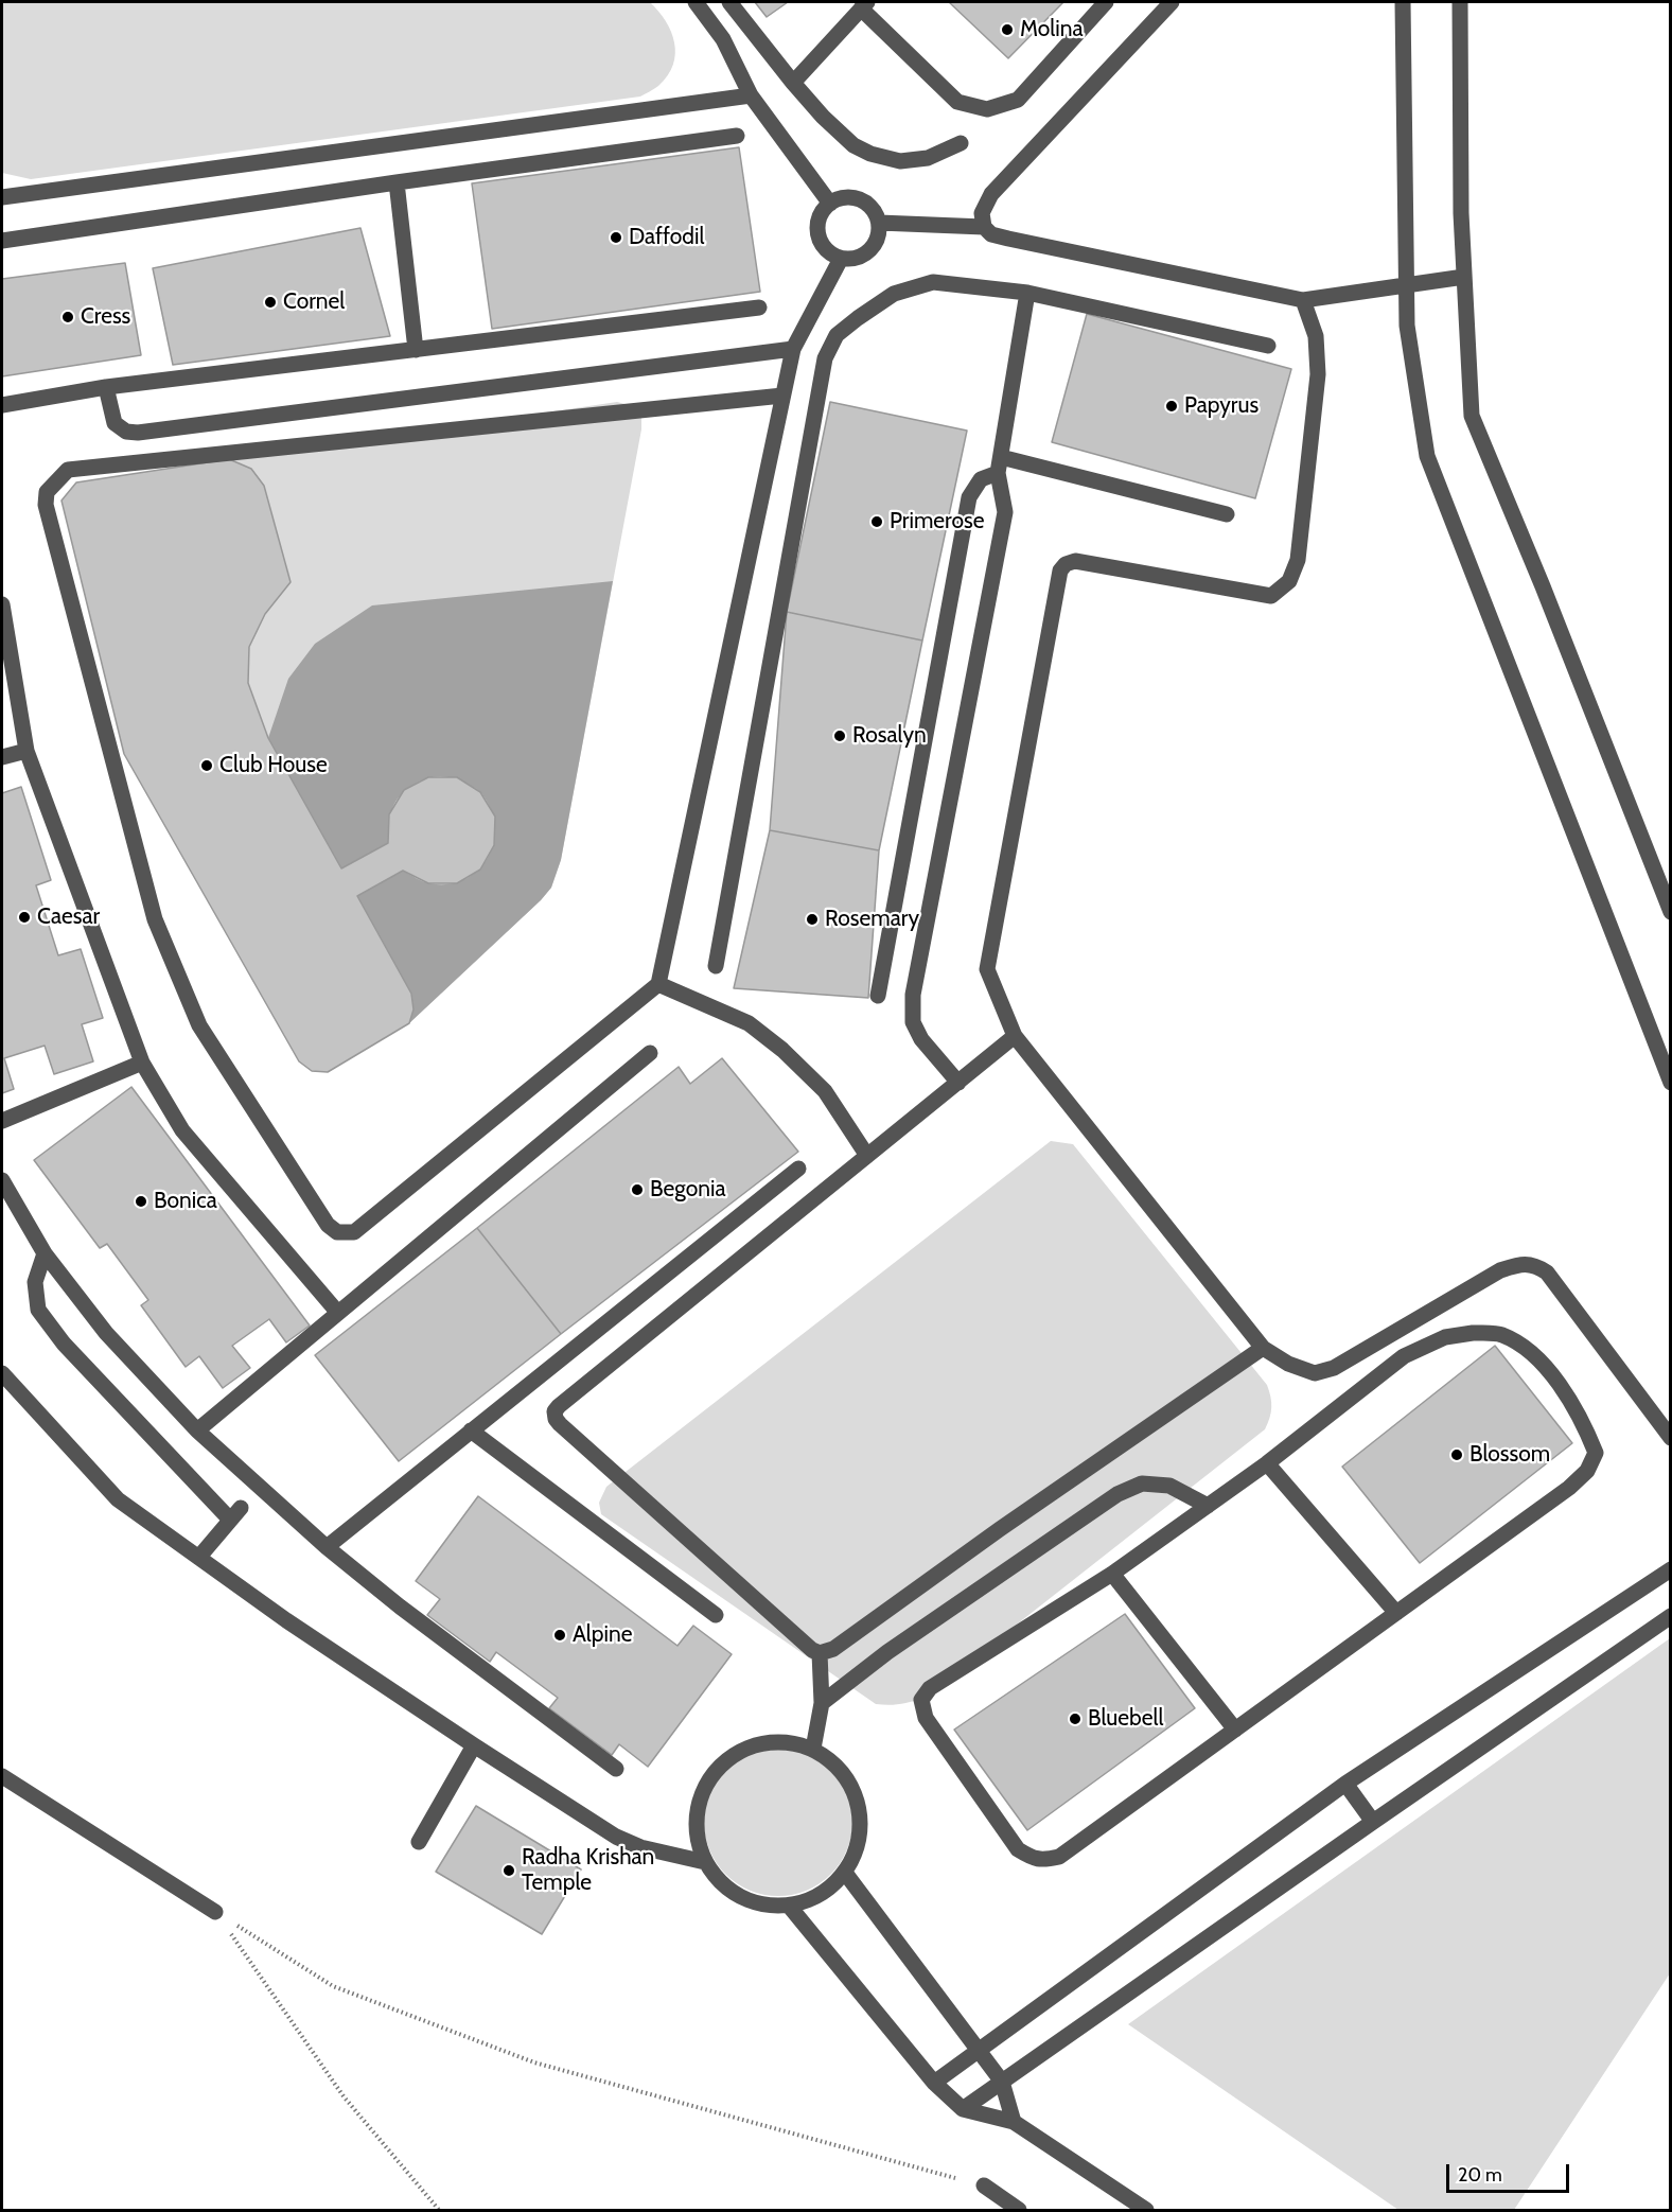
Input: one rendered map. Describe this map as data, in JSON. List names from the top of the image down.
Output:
{
  "places": [
    "Molina",
    "Daffodil",
    "Cornel",
    "Cress",
    "Papyrus",
    "Primerose",
    "Rosalyn",
    "Club House",
    "Caesar",
    "Rosemary",
    "Begonia",
    "Bonica",
    "Blossom",
    "Alpine",
    "Bluebell",
    "Radha Krishan Temple"
  ],
  "scale_bar": "20 m"
}
